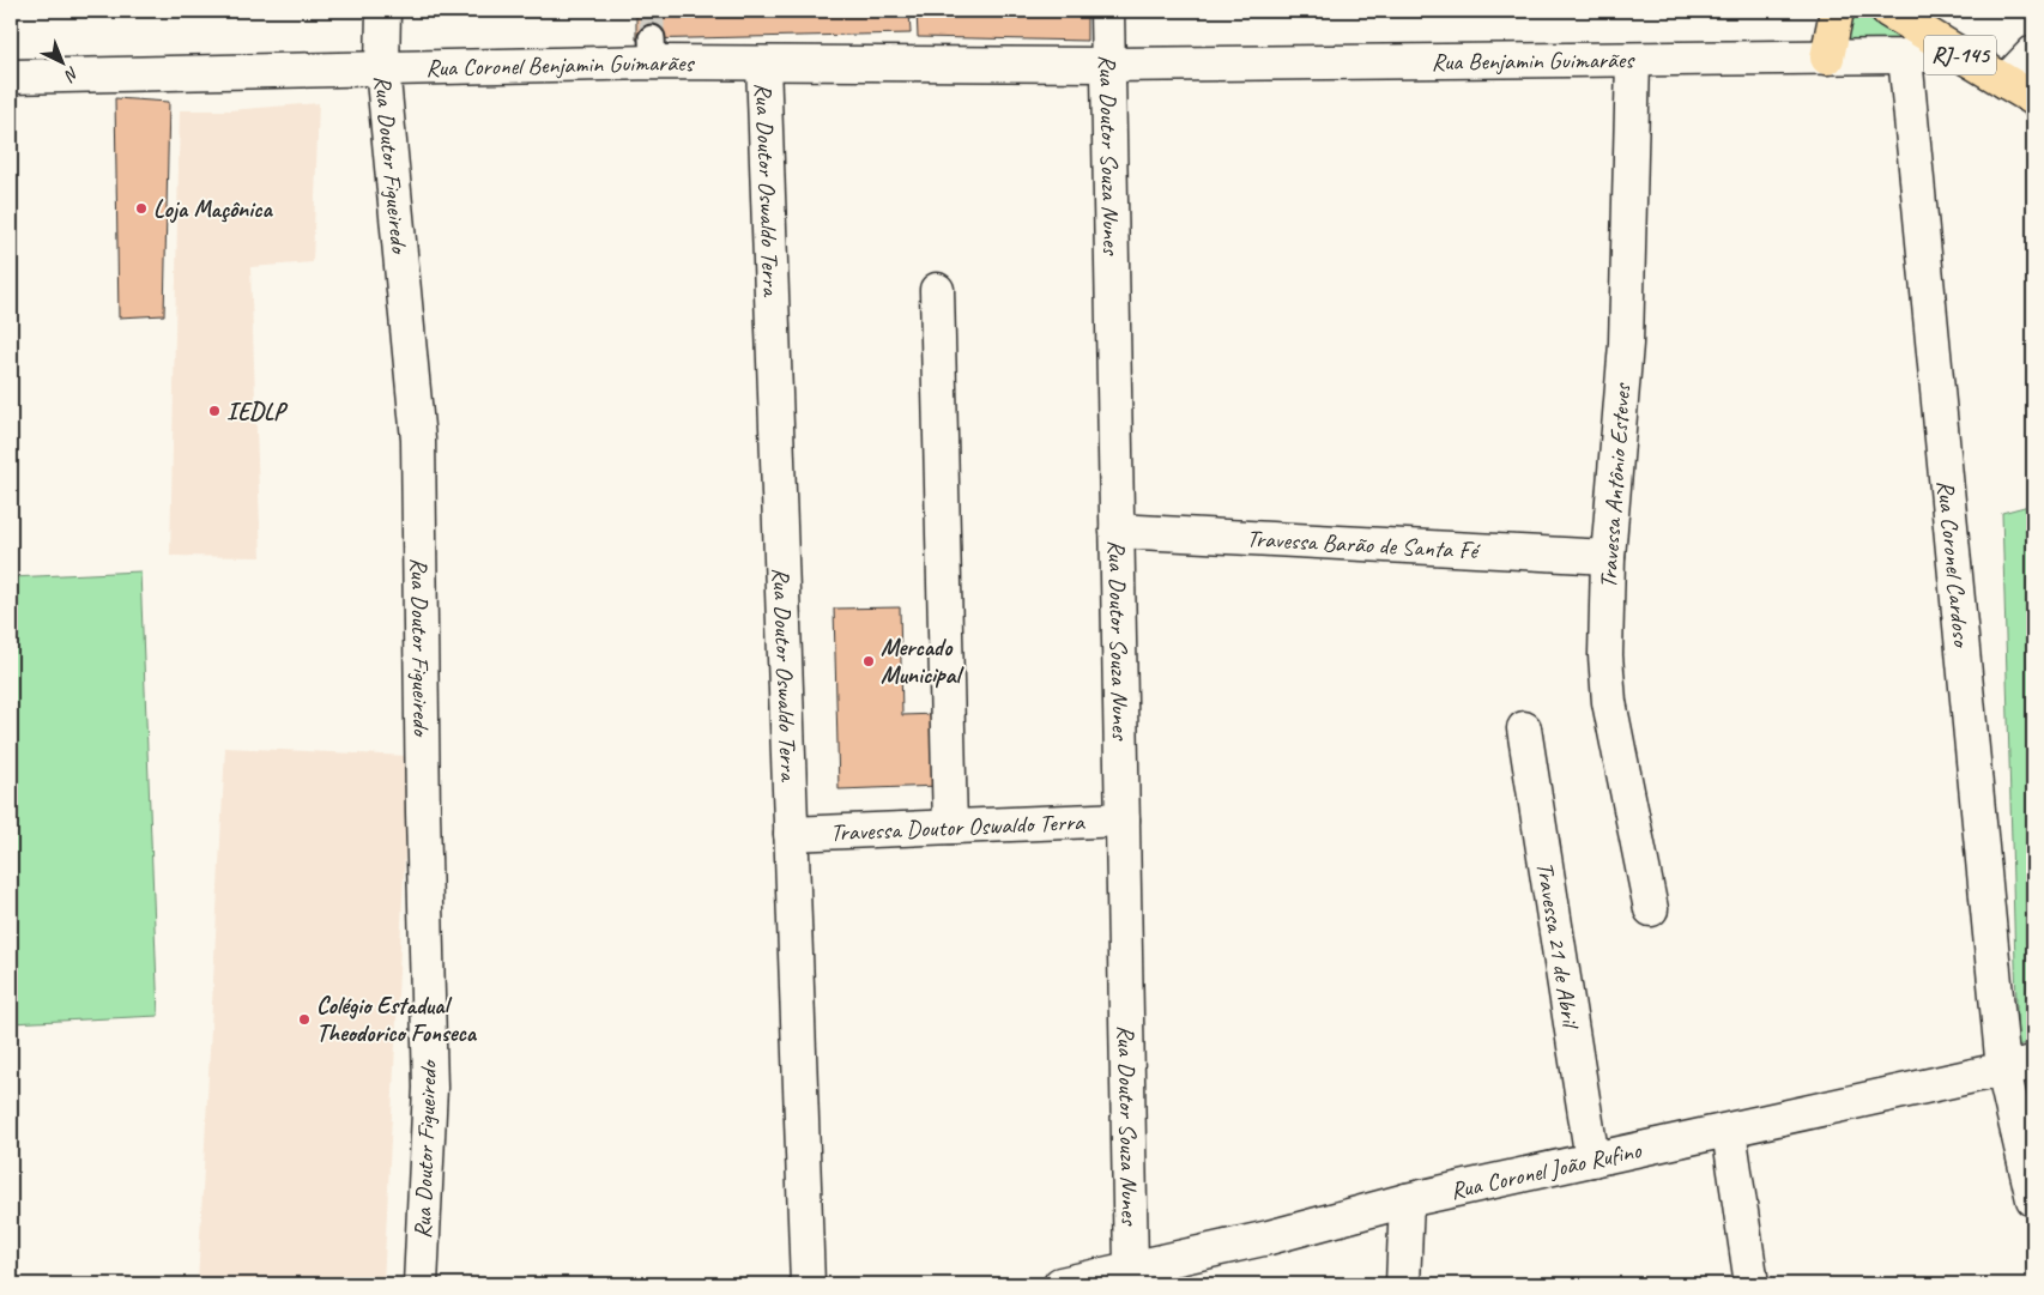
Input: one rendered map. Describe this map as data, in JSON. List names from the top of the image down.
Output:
{
  "streets": {
    "main road": ["RJ-145"],
    "street": [
      "Rua Benjamin Guimarães",
      "Rua Coronel Benjamin Guimarães",
      "Rua Doutor Souza Nunes",
      "Rua Doutor Figueiredo",
      "Rua Doutor Oswaldo Terra",
      "Travessa Antônio Esteves",
      "Travessa Barão de Santa Fé",
      "Rua Coronel Cardoso",
      "Travessa Doutor Oswaldo Terra",
      "Travessa 21 de Abril",
      "Rua Coronel João Rufino"
    ]
  },
  "crossings": [
    ["RJ-145", "Rua Benjamin Guimarães"],
    ["Rua Benjamin Guimarães", "Rua Coronel Benjamin Guimarães"],
    ["Rua Benjamin Guimarães", "Rua Doutor Souza Nunes"],
    ["Rua Benjamin Guimarães", "Travessa Antônio Esteves"],
    ["Rua Benjamin Guimarães", "Rua Coronel Cardoso"],
    ["Rua Coronel Benjamin Guimarães", "Rua Doutor Souza Nunes"],
    ["Rua Coronel Benjamin Guimarães", "Rua Doutor Figueiredo"],
    ["Rua Coronel Benjamin Guimarães", "Rua Doutor Oswaldo Terra"],
    ["Rua Doutor Souza Nunes", "Travessa Barão de Santa Fé"],
    ["Rua Doutor Souza Nunes", "Travessa Doutor Oswaldo Terra"],
    ["Rua Doutor Souza Nunes", "Rua Coronel João Rufino"],
    ["Rua Doutor Oswaldo Terra", "Travessa Doutor Oswaldo Terra"],
    ["Travessa Antônio Esteves", "Travessa Barão de Santa Fé"],
    ["Rua Coronel Cardoso", "Rua Coronel João Rufino"],
    ["Travessa 21 de Abril", "Rua Coronel João Rufino"]
  ],
  "places": [
    "Loja Maçônica",
    "IEDLP",
    "Mercado Municipal",
    "Colégio Estadual Theodorico Fonseca"
  ],
  "north": "bottom right"
}
